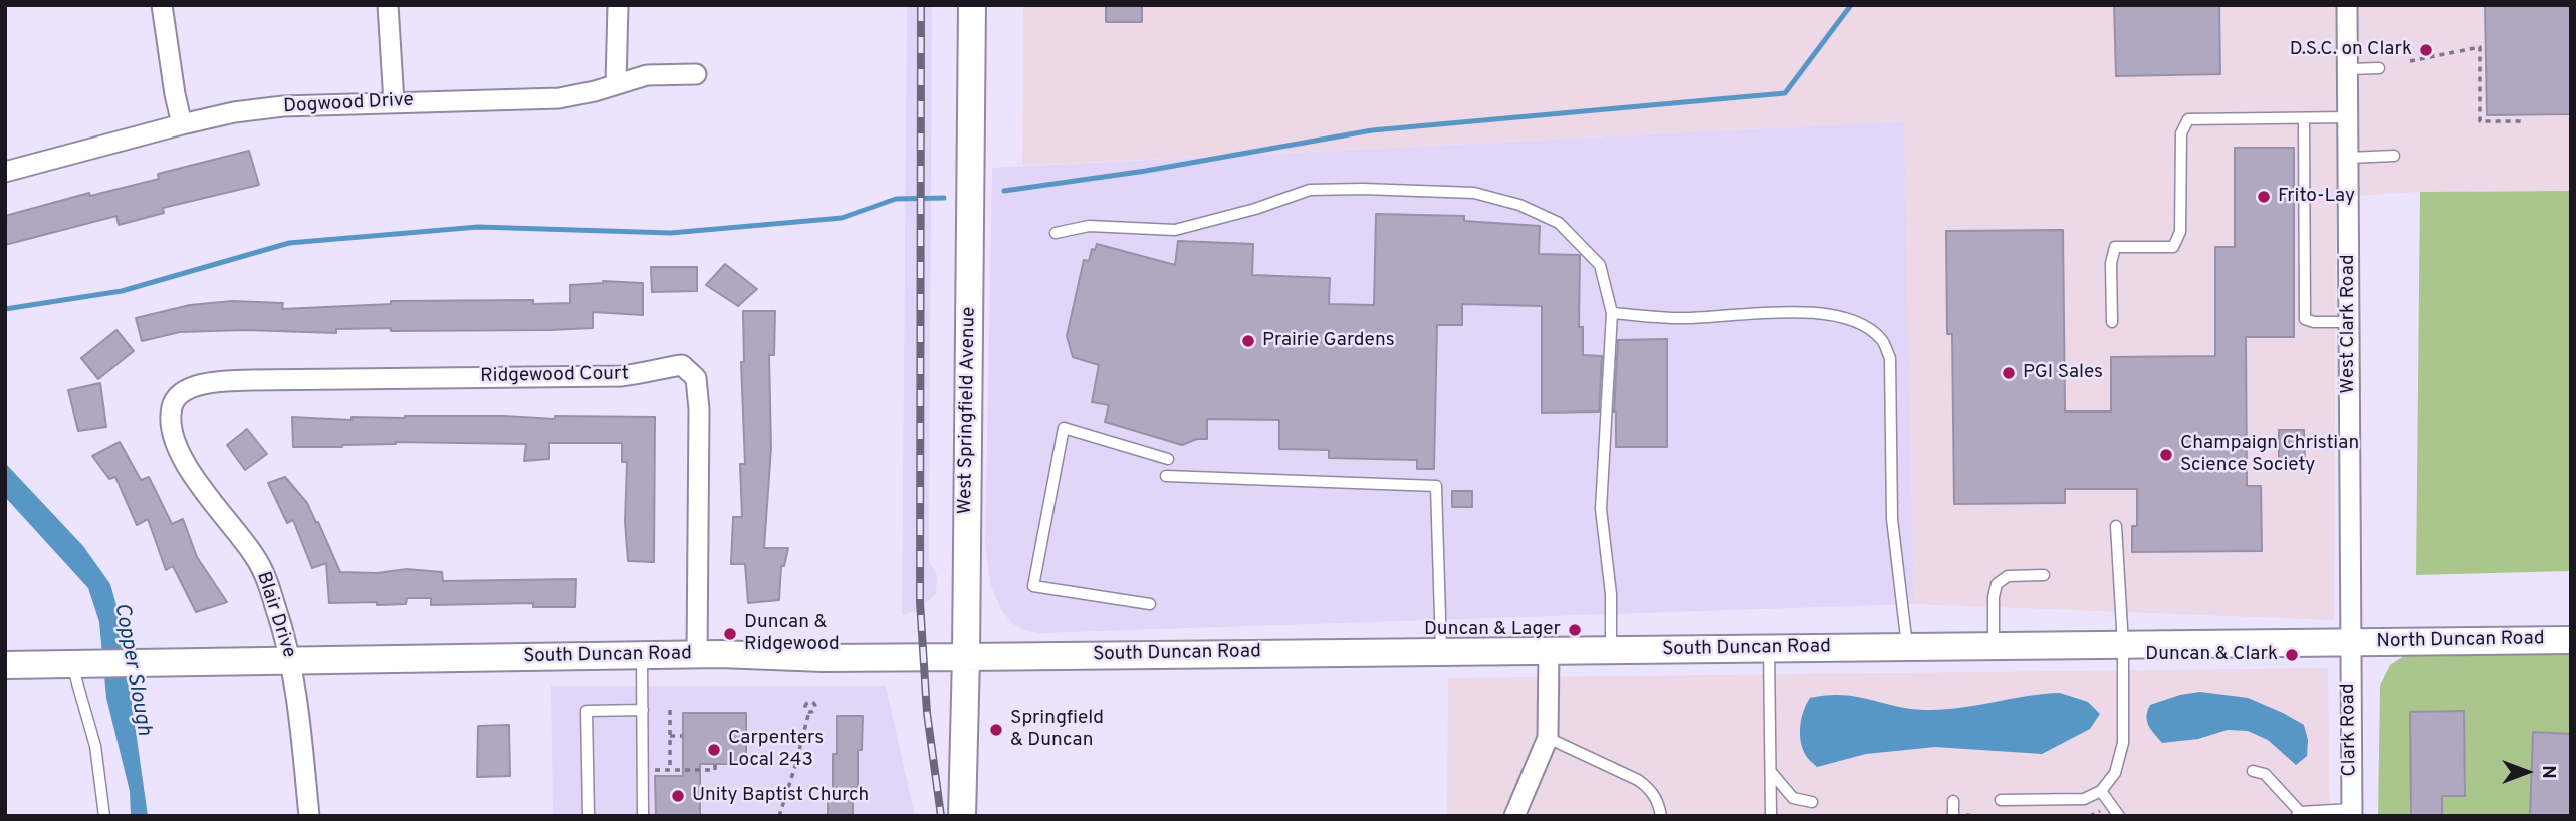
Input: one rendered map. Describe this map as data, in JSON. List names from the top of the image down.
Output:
{
  "streets": {
    "main road": ["West Springfield Avenue", "North Duncan Road", "South Duncan Road"],
    "street": [
      "Dogwood Drive",
      "West Clark Road",
      "Ridgewood Court",
      "Blair Drive",
      "Clark Road"
    ]
  },
  "crossings": [
    ["West Clark Road", "North Duncan Road"],
    ["West Clark Road", "South Duncan Road"],
    ["West Clark Road", "Clark Road"],
    ["Ridgewood Court", "Blair Drive"],
    ["Ridgewood Court", "South Duncan Road"],
    ["West Springfield Avenue", "South Duncan Road"],
    ["Blair Drive", "South Duncan Road"],
    ["North Duncan Road", "South Duncan Road"],
    ["North Duncan Road", "Clark Road"],
    ["South Duncan Road", "Clark Road"]
  ],
  "water": ["Copper Slough"],
  "places": [
    "D.S.C. on Clark",
    "Frito-Lay",
    "Prairie Gardens",
    "PGI Sales",
    "Champaign Christian Science Society",
    "Duncan & Lager",
    "Duncan & Ridgewood",
    "Duncan & Clark",
    "Springfield & Duncan",
    "Carpenters Local 243",
    "Unity Baptist Church"
  ],
  "north": "right"
}
